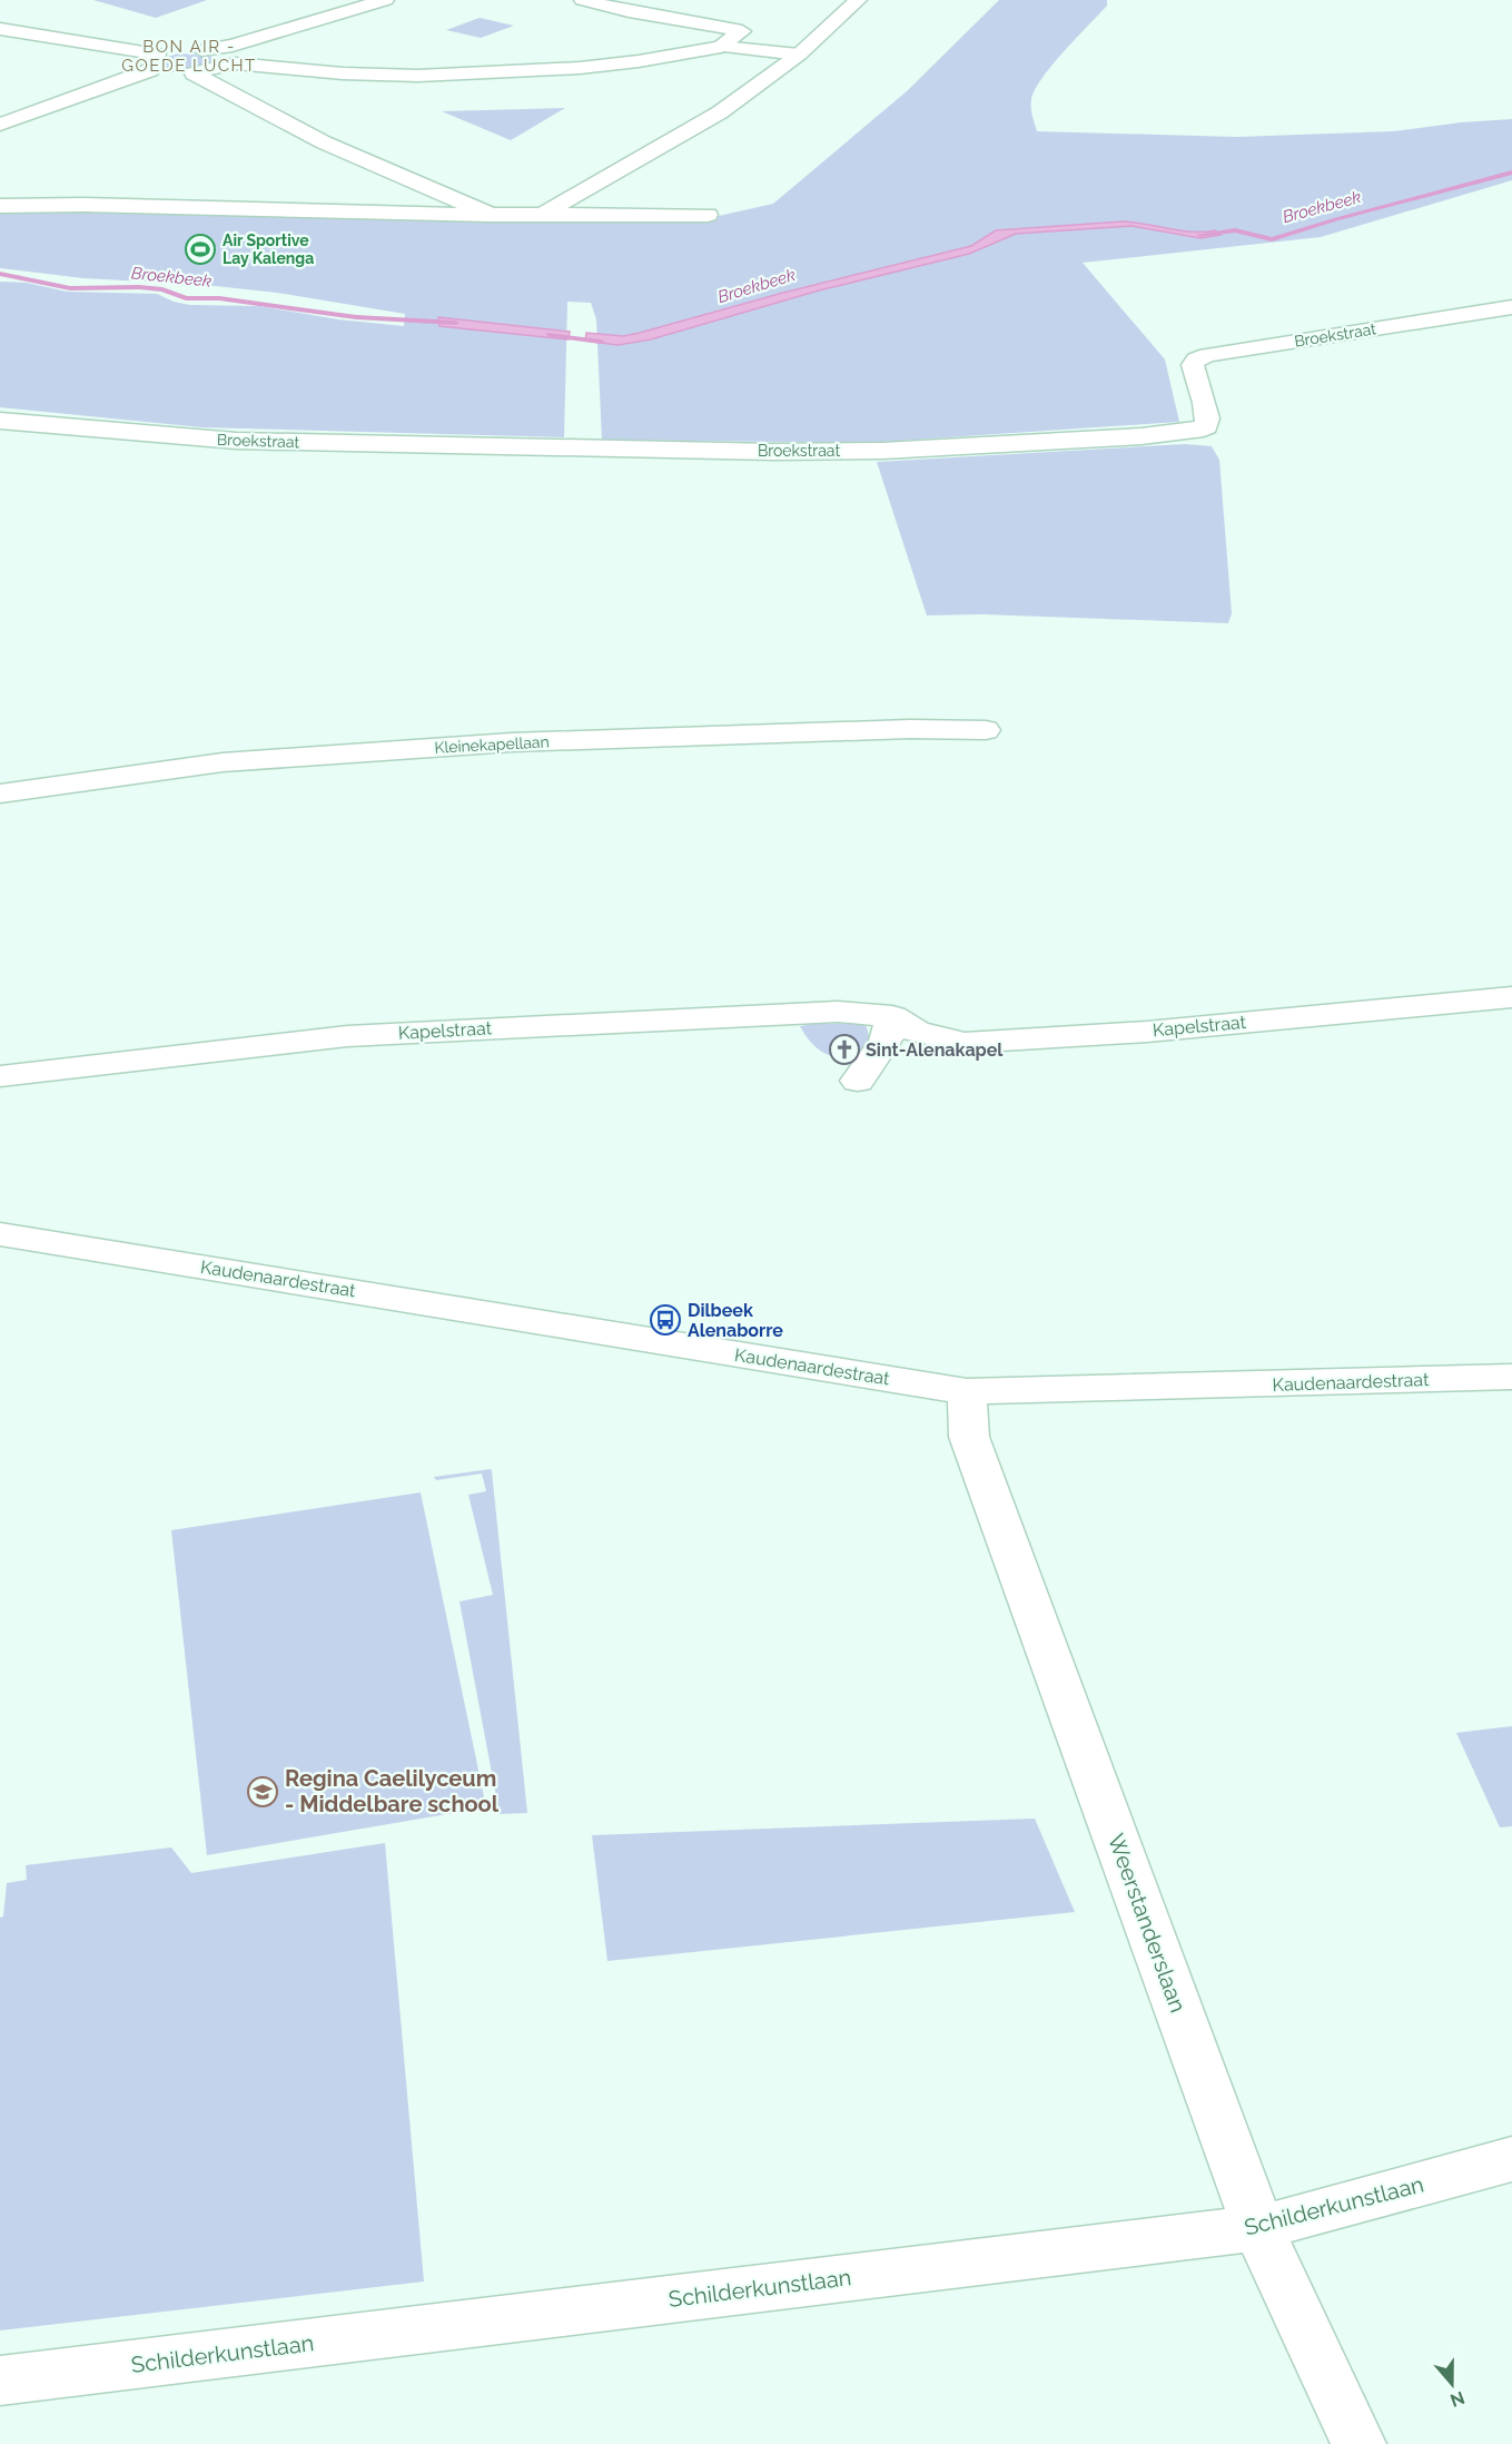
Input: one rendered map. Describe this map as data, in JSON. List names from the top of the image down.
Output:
{
  "streets": {
    "street": [
      "Broekstraat",
      "Kleinekapellaan",
      "Kapelstraat",
      "Kaudenaardestraat",
      "Weerstanderslaan",
      "Schilderkunstlaan"
    ]
  },
  "crossings": [
    ["Kaudenaardestraat", "Weerstanderslaan"],
    ["Weerstanderslaan", "Schilderkunstlaan"]
  ],
  "districts": ["BON AIR - GOEDE LUCHT"],
  "water": ["Broekbeek"],
  "places": {
    "sports": ["Air Sportive Lay Kalenga"],
    "church": ["Sint-Alenakapel"],
    "bus stop": ["Dilbeek Alenaborre"],
    "school or university": ["Regina Caelilyceum - Middelbare school"]
  },
  "north": "bottom"
}
